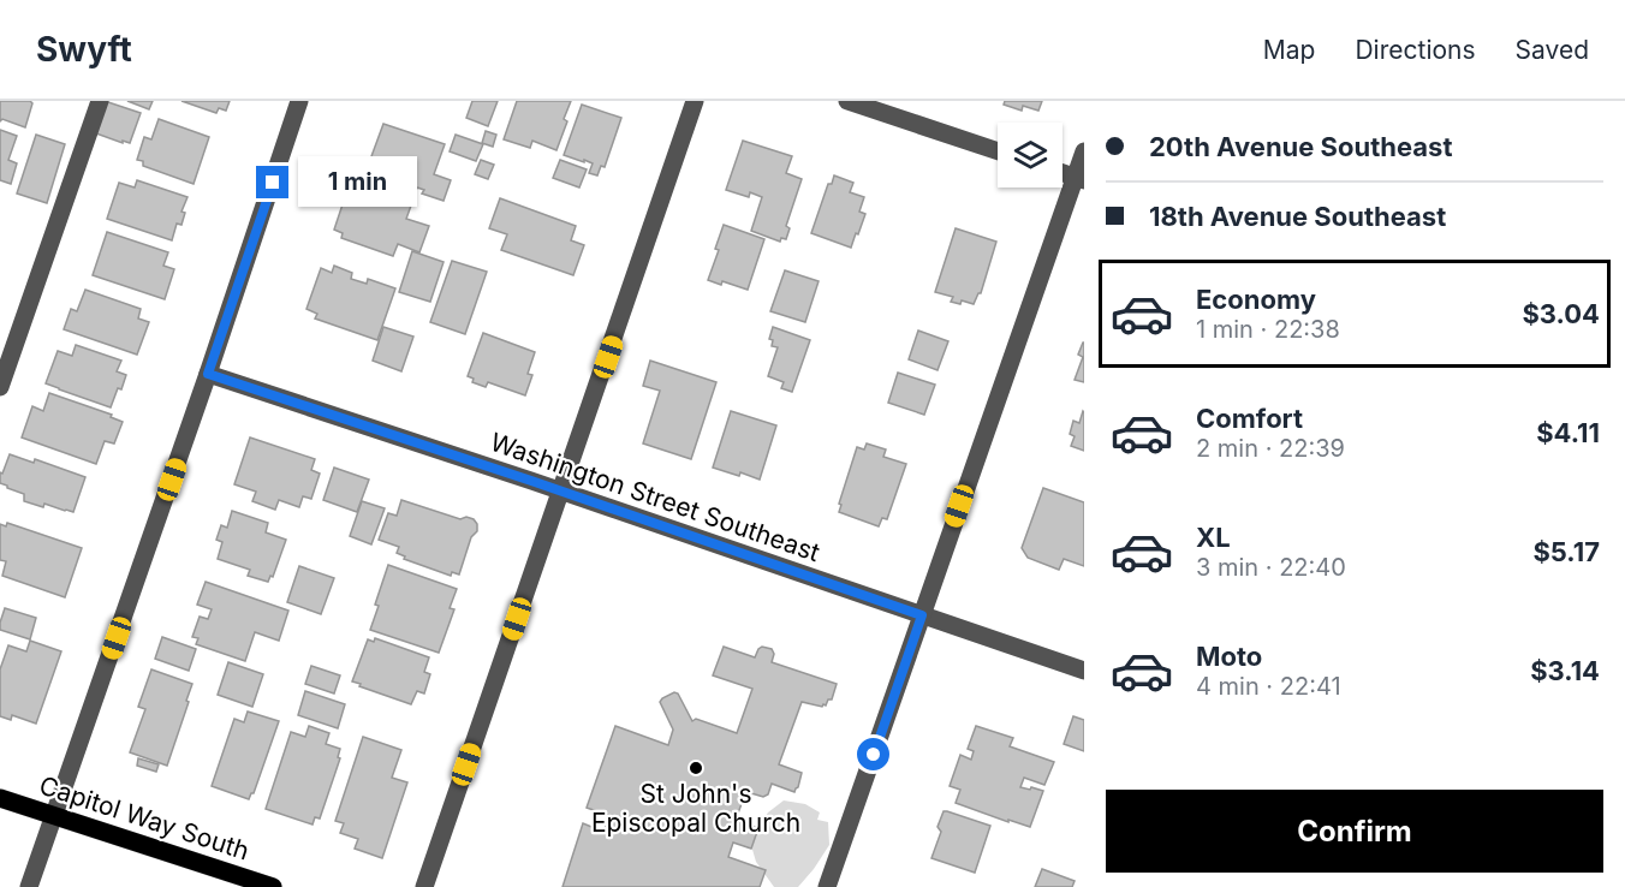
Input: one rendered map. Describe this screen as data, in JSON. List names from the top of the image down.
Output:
{
  "streets": {
    "main road": ["Capitol Way South"],
    "street": ["Washington Street Southeast"]
  },
  "places": ["St John's Episcopal Church"],
  "page": {
    "header": "Swyft",
    "nav": ["Map", "Directions", "Saved"],
    "banner": ["20th Avenue Southeast", "18th Avenue Southeast"],
    "bubble": "1 min",
    "list": [
      {
        "name": "Economy",
        "note": "1 min · 22:38",
        "value": "$3.04"
      },
      {
        "name": "Comfort",
        "note": "2 min · 22:39",
        "value": "$4.11"
      },
      {
        "name": "XL",
        "note": "3 min · 22:40",
        "value": "$5.17"
      },
      {
        "name": "Moto",
        "note": "4 min · 22:41",
        "value": "$3.14"
      }
    ],
    "buttons": "Confirm"
  }
}
